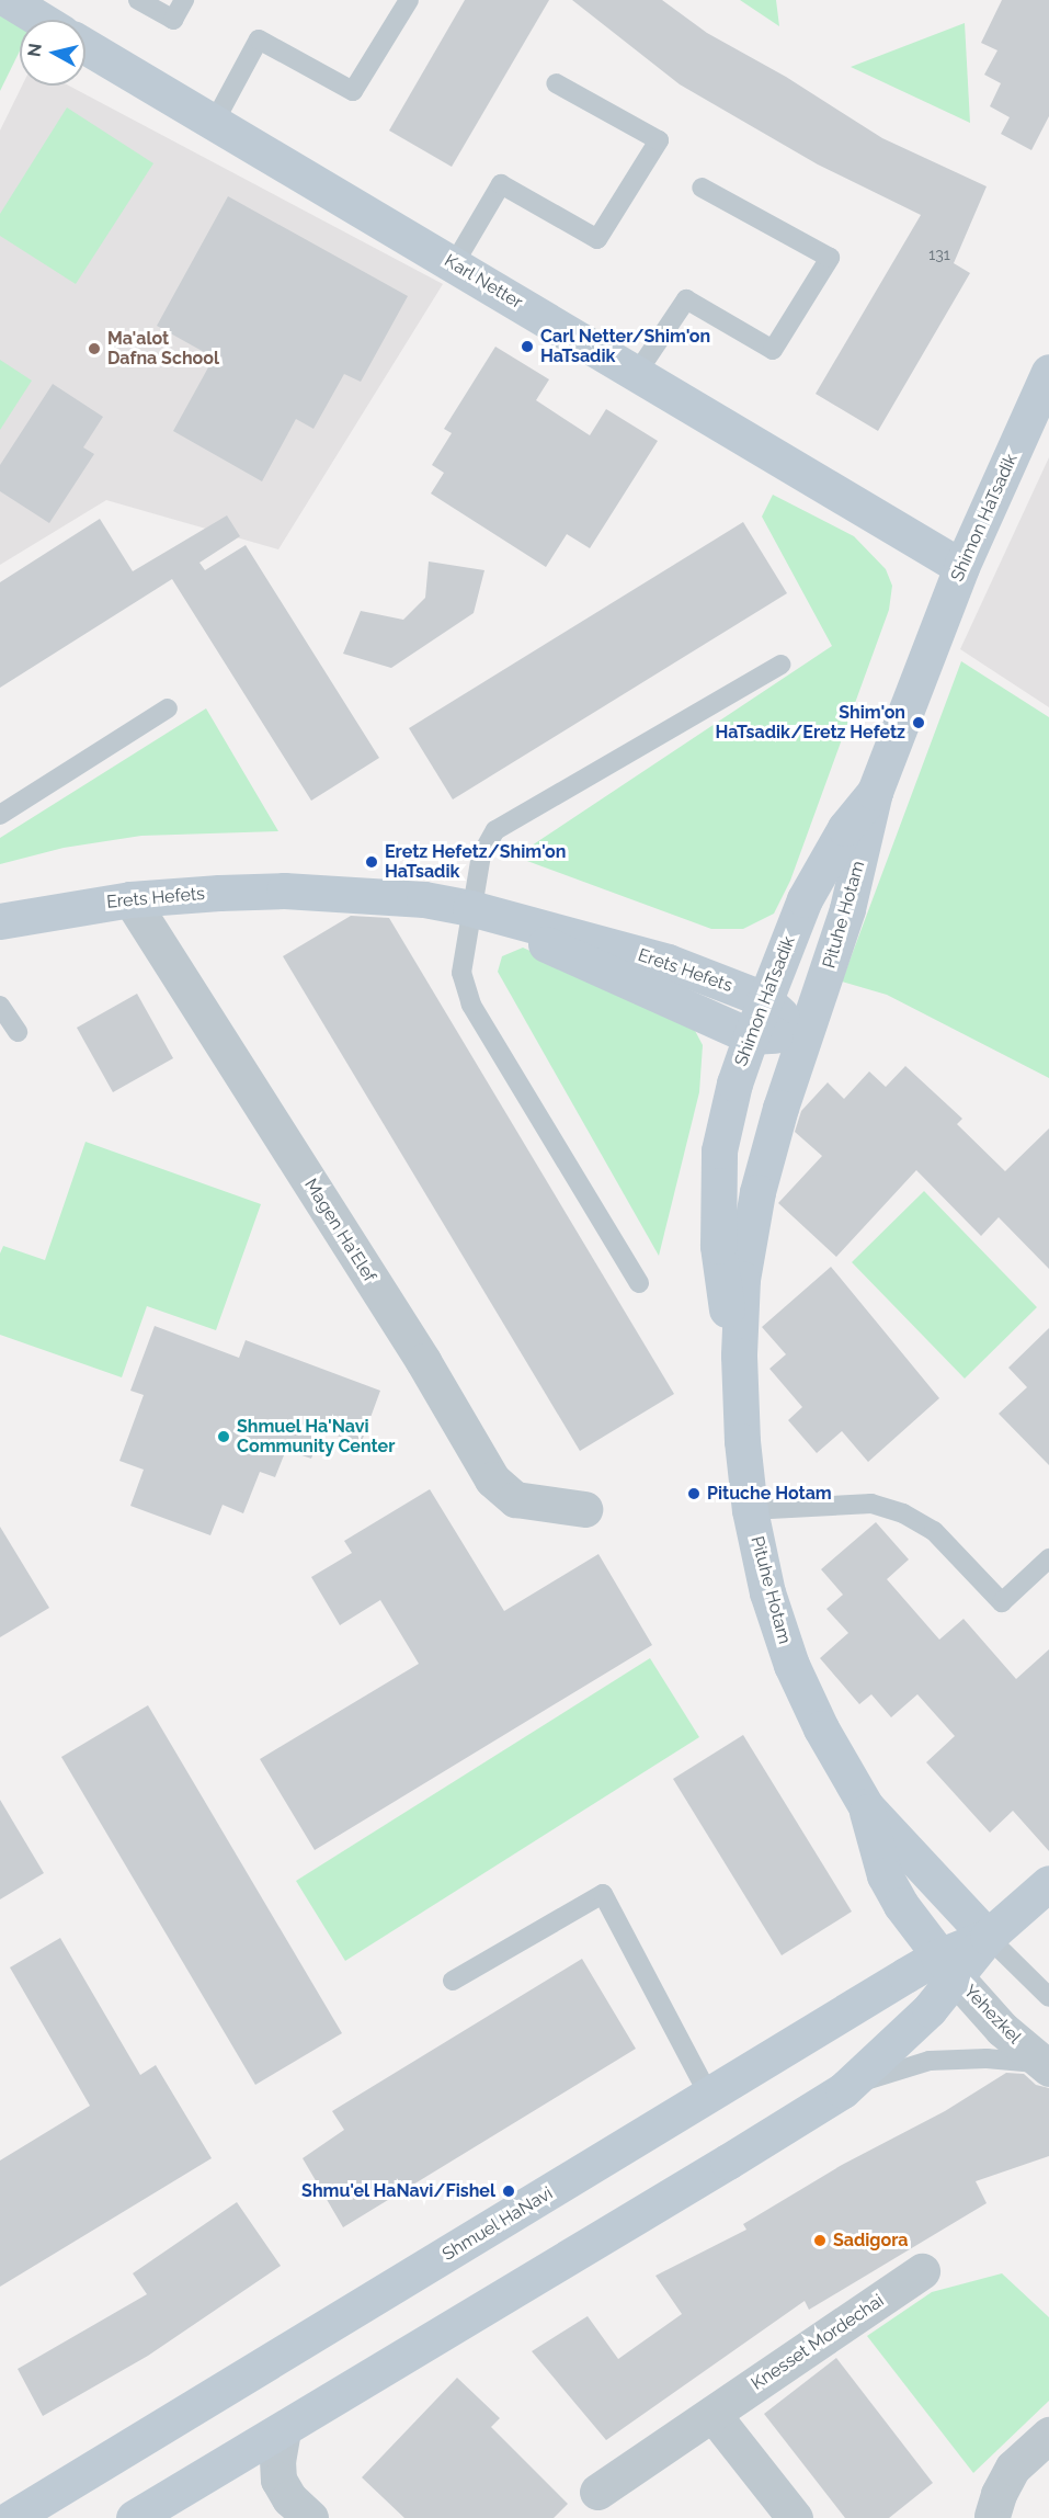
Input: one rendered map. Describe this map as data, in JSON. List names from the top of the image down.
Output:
{
  "streets": {
    "street": [
      "Karl Netter",
      "Shimon HaTsadik",
      "Erets Hefets",
      "Pituhe Hotam",
      "Magen Ha'Elef",
      "Yehezkel",
      "Shmuel HaNavi",
      "Knesset Mordechai"
    ]
  },
  "crossings": [
    ["Karl Netter", "Shimon HaTsadik"],
    ["Shimon HaTsadik", "Erets Hefets"],
    ["Shimon HaTsadik", "Pituhe Hotam"],
    ["Erets Hefets", "Pituhe Hotam"],
    ["Erets Hefets", "Magen Ha'Elef"],
    ["Pituhe Hotam", "Yehezkel"],
    ["Pituhe Hotam", "Shmuel HaNavi"],
    ["Yehezkel", "Shmuel HaNavi"]
  ],
  "places": [
    "Carl Netter/Shim'on HaTsadik",
    "Ma'alot Dafna School",
    "Shim'on HaTsadik/Eretz Hefetz",
    "Eretz Hefetz/Shim'on HaTsadik",
    "Shmuel Ha'Navi Community Center",
    "Pituche Hotam",
    "Shmu'el HaNavi/Fishel",
    "Sadigora"
  ],
  "house_numbers": ["131"],
  "north": "left"
}
